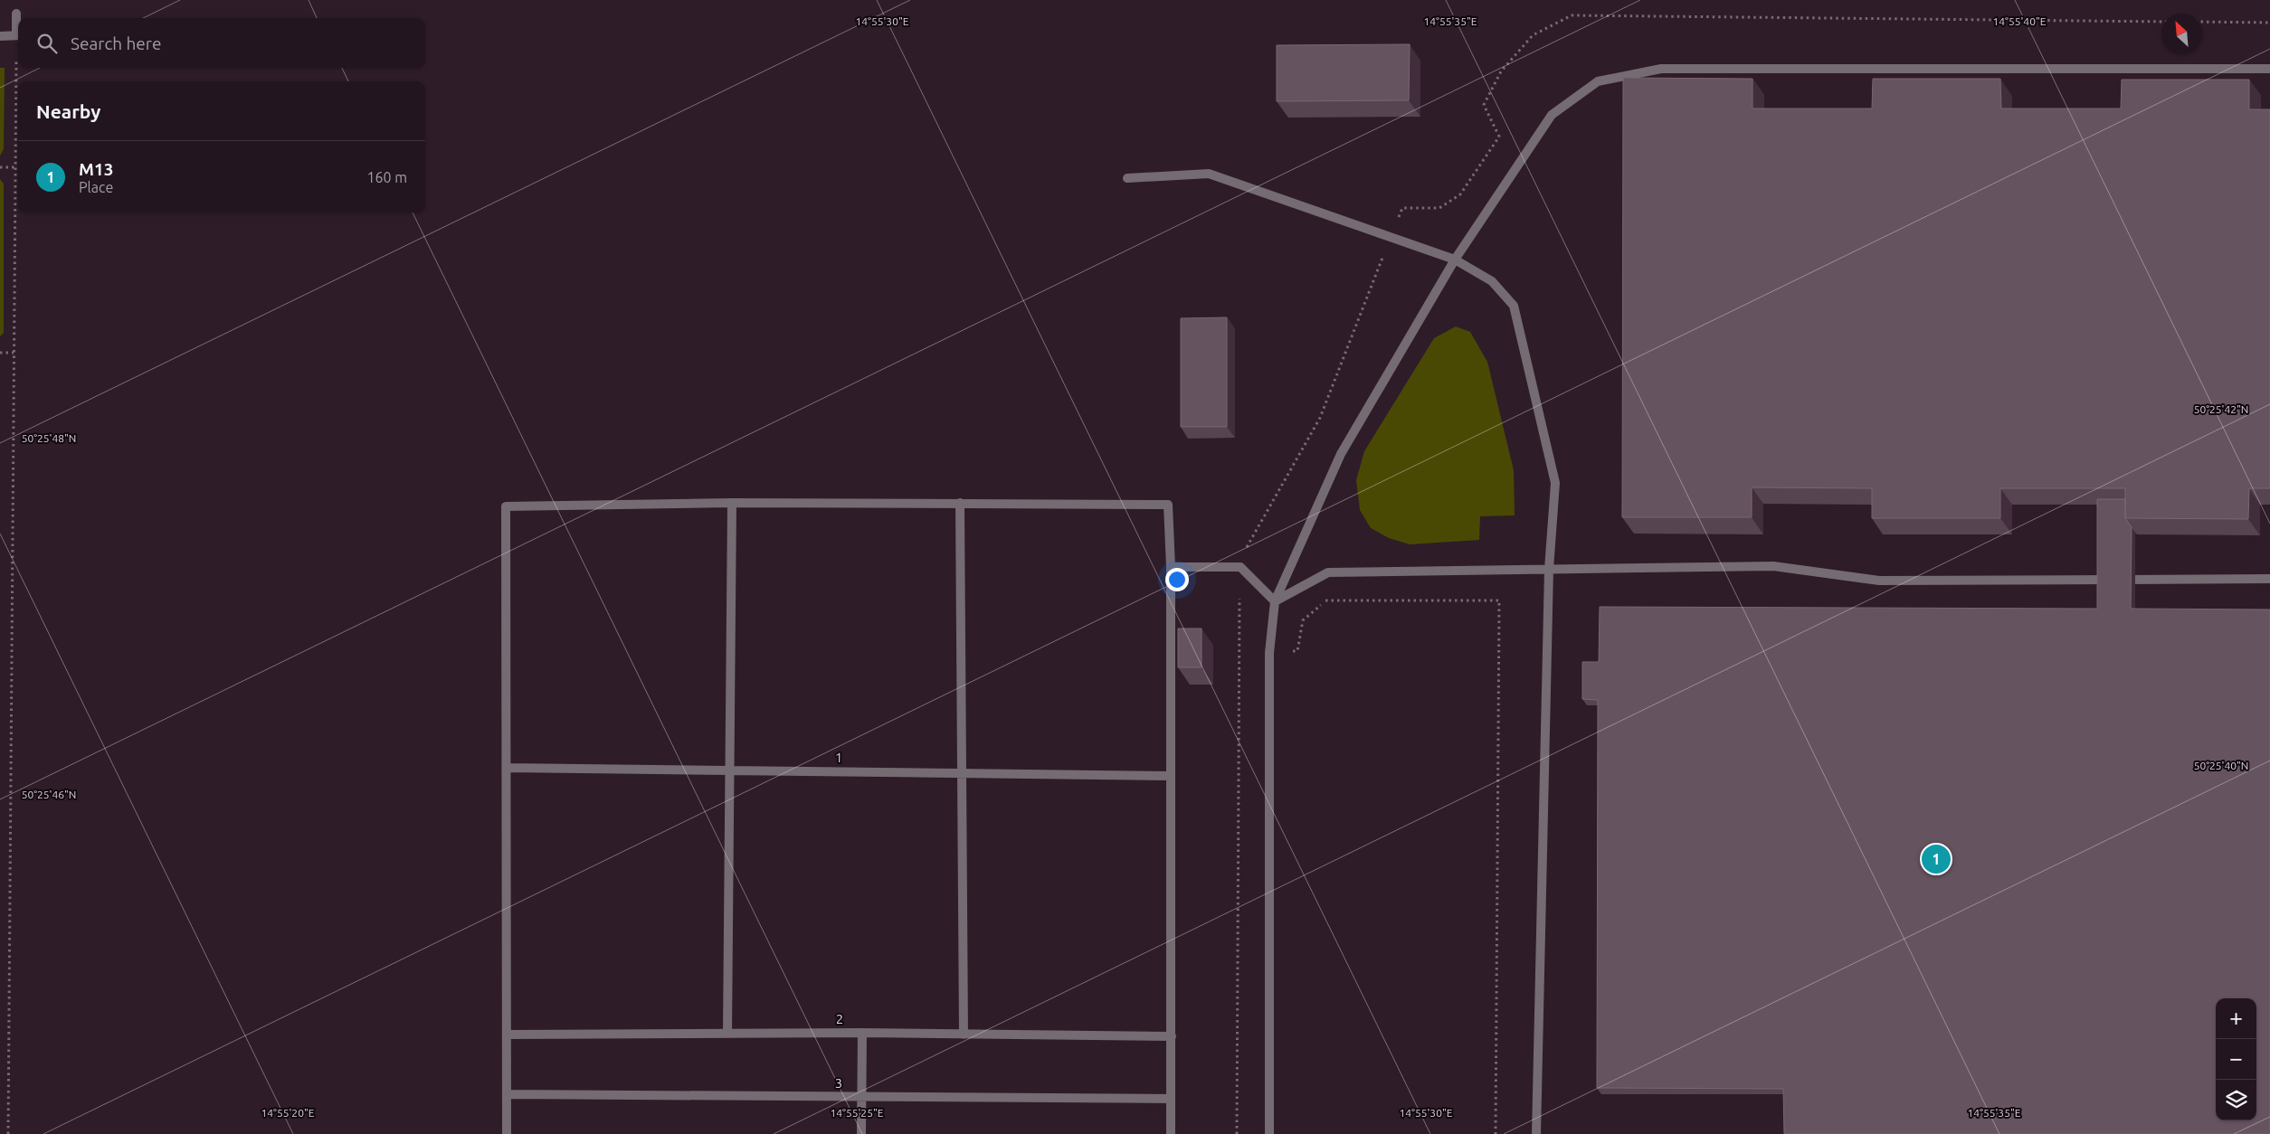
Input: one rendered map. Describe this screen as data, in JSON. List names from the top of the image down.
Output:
{
  "streets": {
    "lane": ["1", "2", "3"]
  },
  "north": "top left",
  "page": {
    "search": "Search here",
    "heading": "Nearby",
    "list": [
      {
        "mark": "1",
        "name": "M13",
        "note": "Place",
        "value": "160 m"
      }
    ],
    "pins": "1",
    "map_buttons": ["+", "−"]
  },
  "coordinates": [
    "14°55'40\"E",
    "14°55'30\"E",
    "14°55'35\"E",
    "50°25'42\"N",
    "50°25'48\"N",
    "50°25'40\"N",
    "50°25'46\"N",
    "14°55'20\"E",
    "14°55'25\"E"
  ]
}
